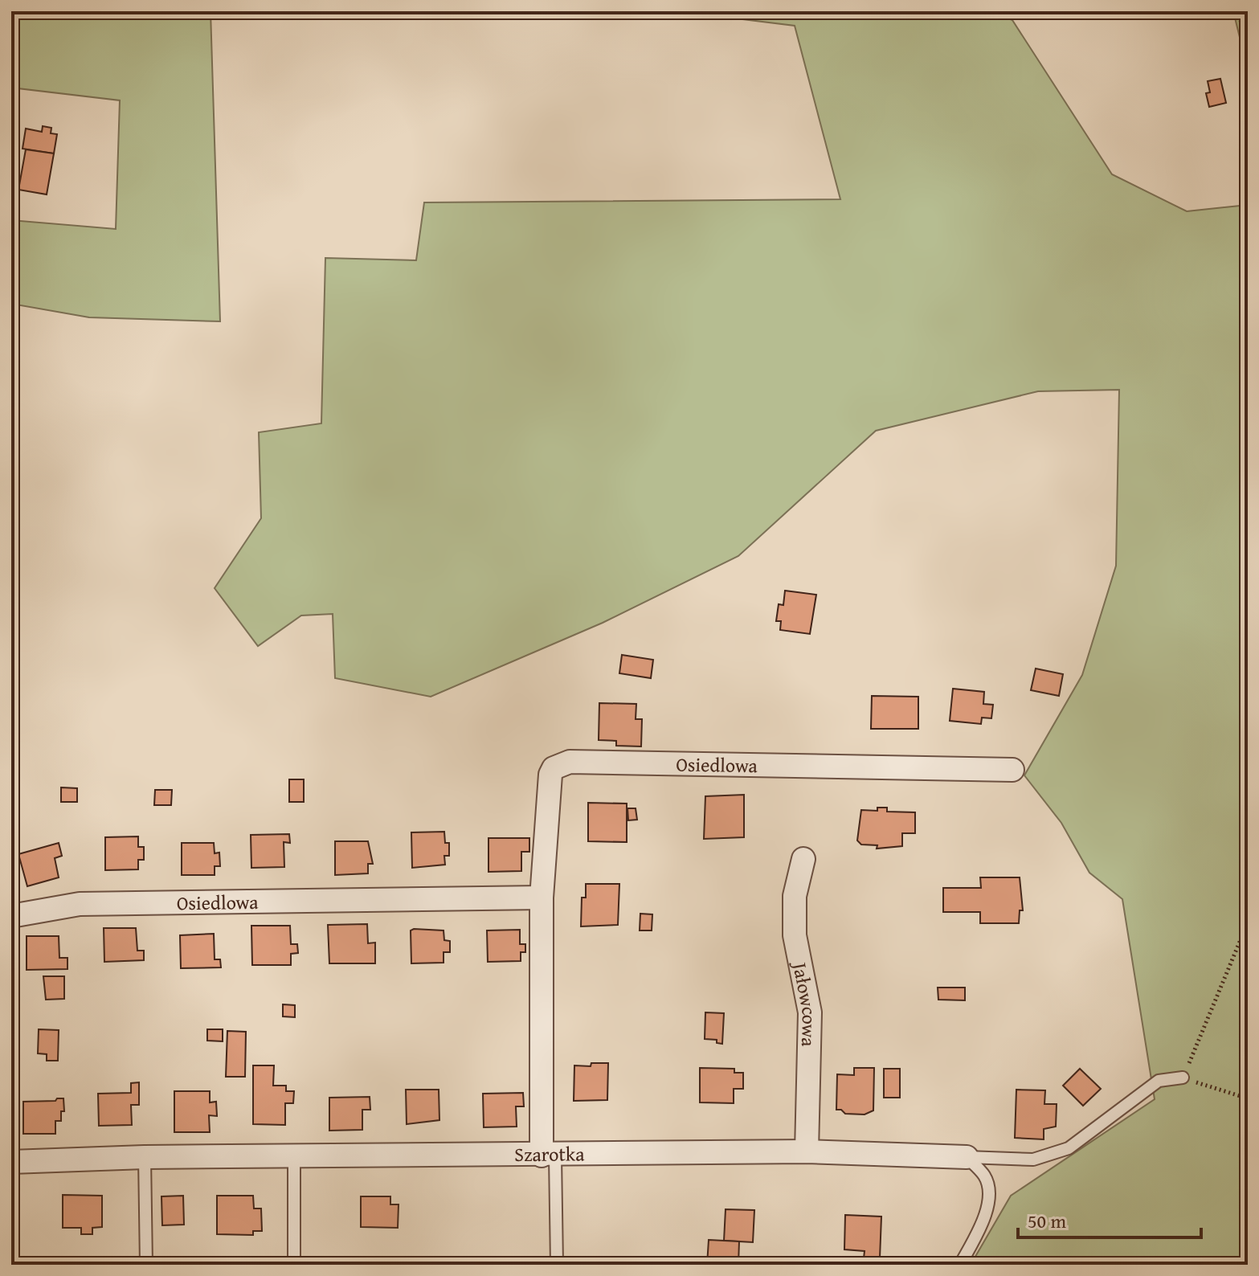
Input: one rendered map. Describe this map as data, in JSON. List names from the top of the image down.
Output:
{
  "streets": {
    "street": ["Osiedlowa", "Jałowcowa", "Szarotka"]
  },
  "crossings": [
    ["Osiedlowa", "Szarotka"],
    ["Jałowcowa", "Szarotka"]
  ],
  "scale_bar": "50 m"
}
